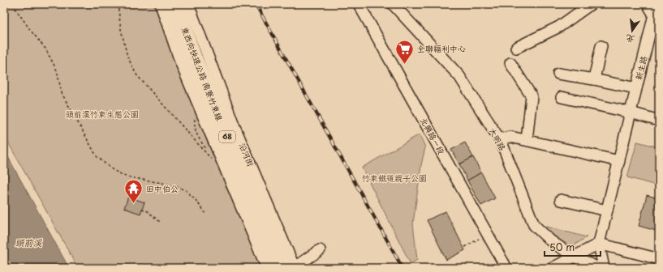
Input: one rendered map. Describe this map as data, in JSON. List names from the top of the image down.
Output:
{
  "streets": {
    "highway": ["東西向快速公路 南寮竹東線", "68"],
    "street": [
      "新生路",
      "北興路ㄧ段",
      "大明路",
      "沿河街"
    ]
  },
  "crossings": [
    ["東西向快速公路 南寮竹東線", "沿河街"]
  ],
  "water": ["頭前溪"],
  "parks": ["頭前溪竹東生態公園", "竹東鐵道親子公園"],
  "places": {
    "supermarket": ["全聯福利中心"],
    "temple": ["田中伯公"]
  },
  "scale_bar": "50 m",
  "north": "bottom"
}
